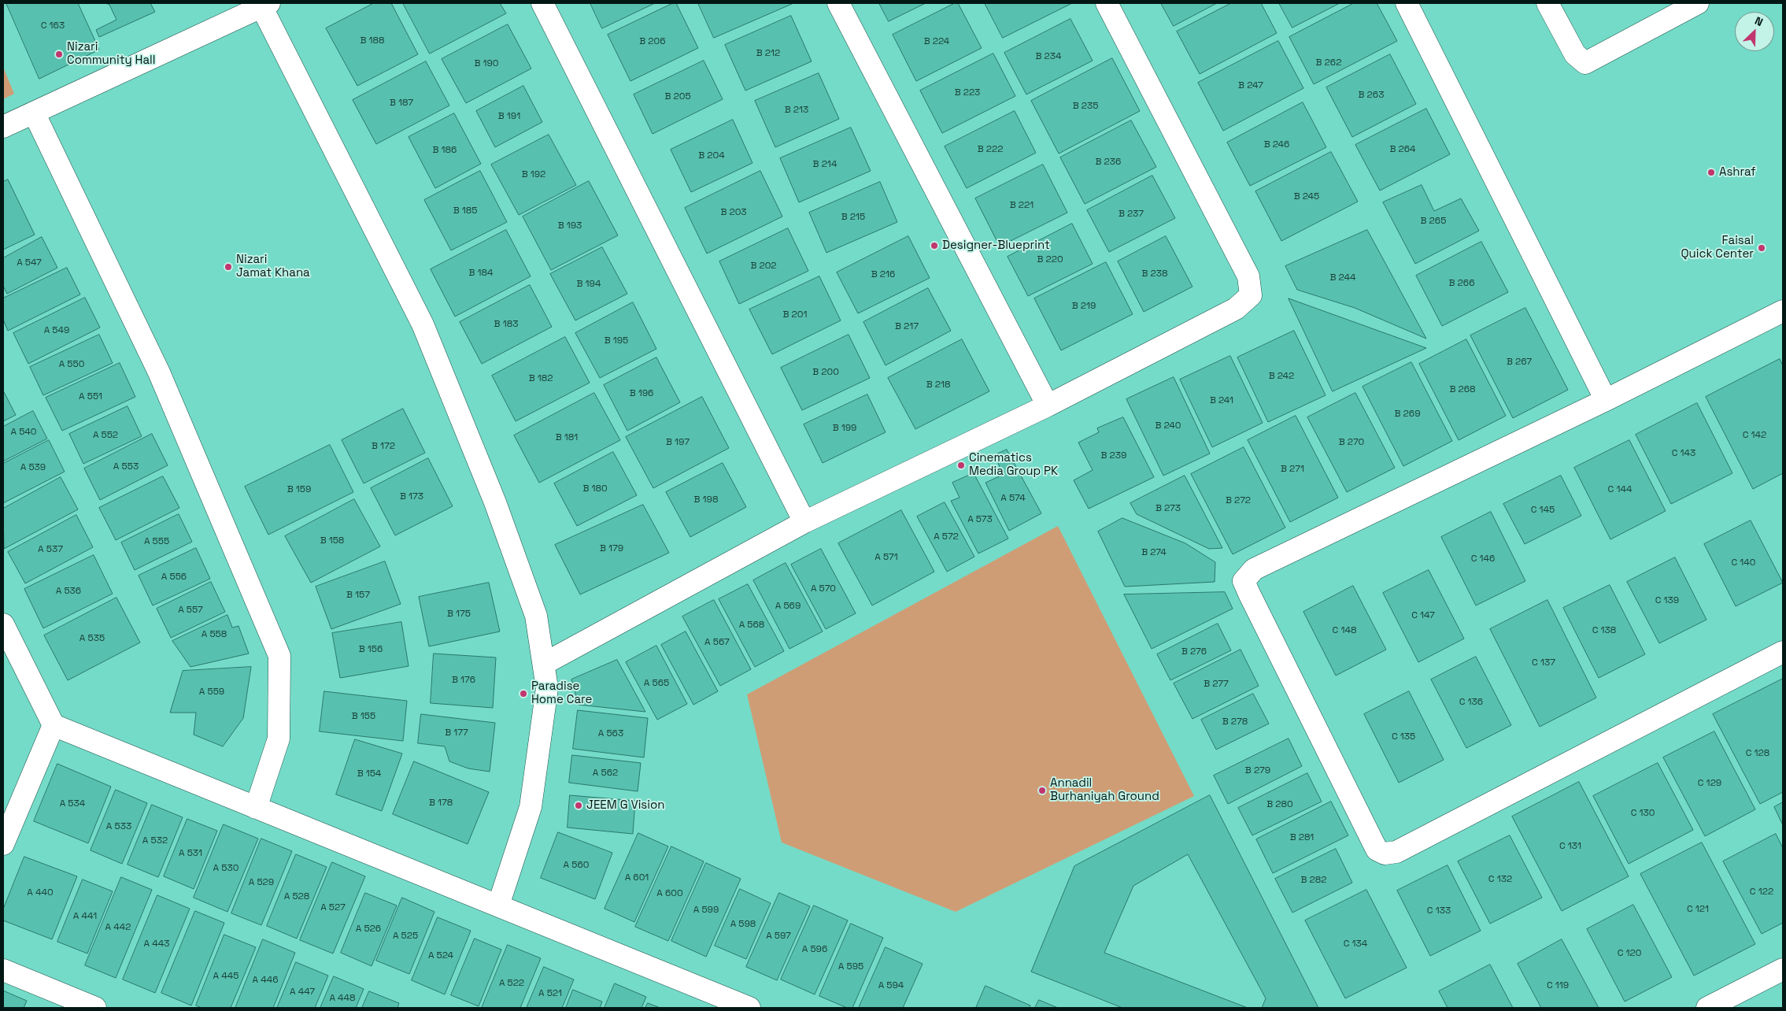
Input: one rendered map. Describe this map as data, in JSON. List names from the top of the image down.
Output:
{
  "places": [
    "Nizari Community Hall",
    "Ashraf",
    "Designer-Blueprint",
    "Faisal Quick Center",
    "Nizari Jamat Khana",
    "Cinematics Media Group PK",
    "Paradise Home Care",
    "Annadil Burhaniyah Ground",
    "JEEM G Vision"
  ],
  "house_numbers": [
    "C 163",
    "B 188",
    "B 206",
    "B 224",
    "B 212",
    "B 234",
    "B 262",
    "B 190",
    "B 247",
    "B 223",
    "B 263",
    "B 205",
    "B 187",
    "B 235",
    "B 213",
    "B 191",
    "B 246",
    "B 222",
    "B 264",
    "B 186",
    "B 204",
    "B 236",
    "B 214",
    "B 192",
    "B 245",
    "B 221",
    "B 185",
    "B 203",
    "B 237",
    "B 215",
    "B 265",
    "B 193",
    "B 220",
    "A 547",
    "B 202",
    "B 184",
    "B 238",
    "B 216",
    "B 244",
    "B 266",
    "B 194",
    "B 219",
    "B 201",
    "B 183",
    "B 217",
    "A 549",
    "B 195",
    "B 267",
    "A 550",
    "B 200",
    "B 242",
    "B 182",
    "B 218",
    "B 268",
    "B 196",
    "A 551",
    "B 241",
    "B 269",
    "B 240",
    "B 199",
    "A 540",
    "A 552",
    "C 142",
    "B 181",
    "B 197",
    "B 270",
    "B 172",
    "C 143",
    "B 239",
    "A 553",
    "A 539",
    "B 271",
    "B 180",
    "B 159",
    "C 144",
    "B 173",
    "A 574",
    "B 198",
    "B 272",
    "B 273",
    "C 145",
    "A 573",
    "A 572",
    "B 158",
    "A 555",
    "B 179",
    "A 537",
    "B 274",
    "A 571",
    "C 146",
    "C 140",
    "A 556",
    "A 570",
    "A 536",
    "B 157",
    "C 139",
    "A 569",
    "A 557",
    "B 175",
    "C 147",
    "A 568",
    "C 148",
    "C 138",
    "A 558",
    "A 535",
    "A 567",
    "B 156",
    "B 276",
    "C 137",
    "B 176",
    "A 565",
    "B 277",
    "A 559",
    "C 136",
    "B 155",
    "B 278",
    "B 177",
    "A 563",
    "C 135",
    "C 128",
    "B 279",
    "A 562",
    "B 154",
    "C 129",
    "B 178",
    "A 534",
    "B 280",
    "C 130",
    "A 533",
    "B 281",
    "A 532",
    "C 131",
    "A 531",
    "A 560",
    "A 530",
    "A 601",
    "C 132",
    "B 282",
    "A 529",
    "C 122",
    "A 440",
    "A 600",
    "A 528",
    "A 527",
    "C 121",
    "A 599",
    "C 133",
    "A 441",
    "A 598",
    "A 442",
    "A 526",
    "A 525",
    "A 597",
    "A 443",
    "C 134",
    "A 596",
    "C 120",
    "A 524",
    "A 595",
    "A 445",
    "A 446",
    "A 522",
    "A 594",
    "C 119",
    "A 447",
    "A 521",
    "A 448"
  ],
  "north": "top right"
}
